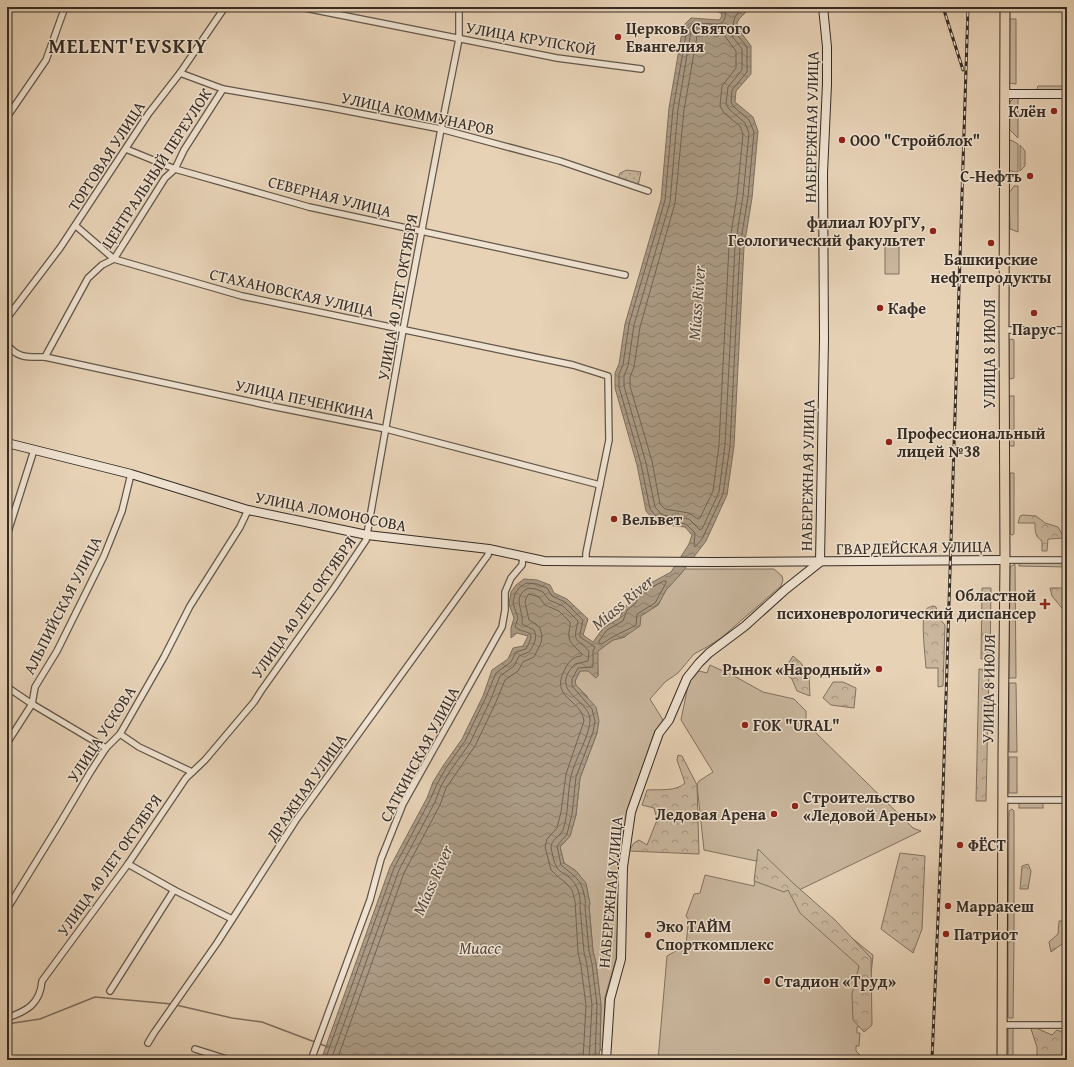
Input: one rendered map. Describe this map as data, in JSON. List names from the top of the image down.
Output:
{
  "streets": {
    "main road": ["УЛИЦА 8 ИЮЛЯ"],
    "street": [
      "УЛИЦА КРУПСКОЙ",
      "УЛИЦА КОММУНАРОВ",
      "НАБЕРЕЖНАЯ УЛИЦА",
      "ТОРГОВАЯ УЛИЦА",
      "ЦЕНТРАЛЬНЫЙ ПЕРЕУЛОК",
      "СЕВЕРНАЯ УЛИЦА",
      "СТАХАНОВСКАЯ УЛИЦА",
      "УЛИЦА 40 ЛЕТ ОКТЯБРЯ",
      "УЛИЦА ПЕЧЕНКИНА",
      "УЛИЦА ЛОМОНОСОВА",
      "ГВАРДЕЙСКАЯ УЛИЦА",
      "АЛЬПИЙСКАЯ УЛИЦА",
      "УЛИЦА УСКОВА",
      "САТКИНСКАЯ УЛИЦА",
      "ДРАЖНАЯ УЛИЦА"
    ]
  },
  "crossings": [
    ["УЛИЦА КРУПСКОЙ", "УЛИЦА 40 ЛЕТ ОКТЯБРЯ"],
    ["УЛИЦА КОММУНАРОВ", "ТОРГОВАЯ УЛИЦА"],
    ["УЛИЦА КОММУНАРОВ", "ЦЕНТРАЛЬНЫЙ ПЕРЕУЛОК"],
    ["УЛИЦА КОММУНАРОВ", "УЛИЦА 40 ЛЕТ ОКТЯБРЯ"],
    ["НАБЕРЕЖНАЯ УЛИЦА", "ГВАРДЕЙСКАЯ УЛИЦА"],
    ["ТОРГОВАЯ УЛИЦА", "СЕВЕРНАЯ УЛИЦА"],
    ["ТОРГОВАЯ УЛИЦА", "СТАХАНОВСКАЯ УЛИЦА"],
    ["ЦЕНТРАЛЬНЫЙ ПЕРЕУЛОК", "СЕВЕРНАЯ УЛИЦА"],
    ["ЦЕНТРАЛЬНЫЙ ПЕРЕУЛОК", "СТАХАНОВСКАЯ УЛИЦА"],
    ["ЦЕНТРАЛЬНЫЙ ПЕРЕУЛОК", "УЛИЦА ПЕЧЕНКИНА"],
    ["СЕВЕРНАЯ УЛИЦА", "УЛИЦА 40 ЛЕТ ОКТЯБРЯ"],
    ["СТАХАНОВСКАЯ УЛИЦА", "УЛИЦА 40 ЛЕТ ОКТЯБРЯ"],
    ["СТАХАНОВСКАЯ УЛИЦА", "УЛИЦА ПЕЧЕНКИНА"],
    ["УЛИЦА 40 ЛЕТ ОКТЯБРЯ", "УЛИЦА ПЕЧЕНКИНА"],
    ["УЛИЦА 40 ЛЕТ ОКТЯБРЯ", "УЛИЦА ЛОМОНОСОВА"],
    ["УЛИЦА 8 ИЮЛЯ", "ГВАРДЕЙСКАЯ УЛИЦА"],
    ["УЛИЦА ЛОМОНОСОВА", "ГВАРДЕЙСКАЯ УЛИЦА"],
    ["УЛИЦА ЛОМОНОСОВА", "АЛЬПИЙСКАЯ УЛИЦА"],
    ["УЛИЦА ЛОМОНОСОВА", "УЛИЦА УСКОВА"],
    ["УЛИЦА ЛОМОНОСОВА", "САТКИНСКАЯ УЛИЦА"],
    ["УЛИЦА ЛОМОНОСОВА", "ДРАЖНАЯ УЛИЦА"]
  ],
  "districts": ["MELENT'EVSKIY"],
  "water": ["Miass River", "Миасс"],
  "places": {
    "other": [
      "Церковь Святого Евангелия",
      "Клён",
      "ООО \"Стройблок\"",
      "С-Нефть",
      "филиал ЮУрГУ, Геологический факультет",
      "Башкирские нефтепродукты",
      "Кафе",
      "Парус",
      "Профессиональный лицей №38",
      "Вельвет",
      "Рынок «Народный»",
      "FOK \"URAL\"",
      "Строительство «Ледовой Арены»",
      "Ледовая Арена",
      "ФЁСТ",
      "Марракеш",
      "Патриот",
      "Эко ТАЙМ Спорткомплекс",
      "Стадион «Труд»"
    ],
    "health": ["Областной психоневрологический диспансер"]
  }
}
